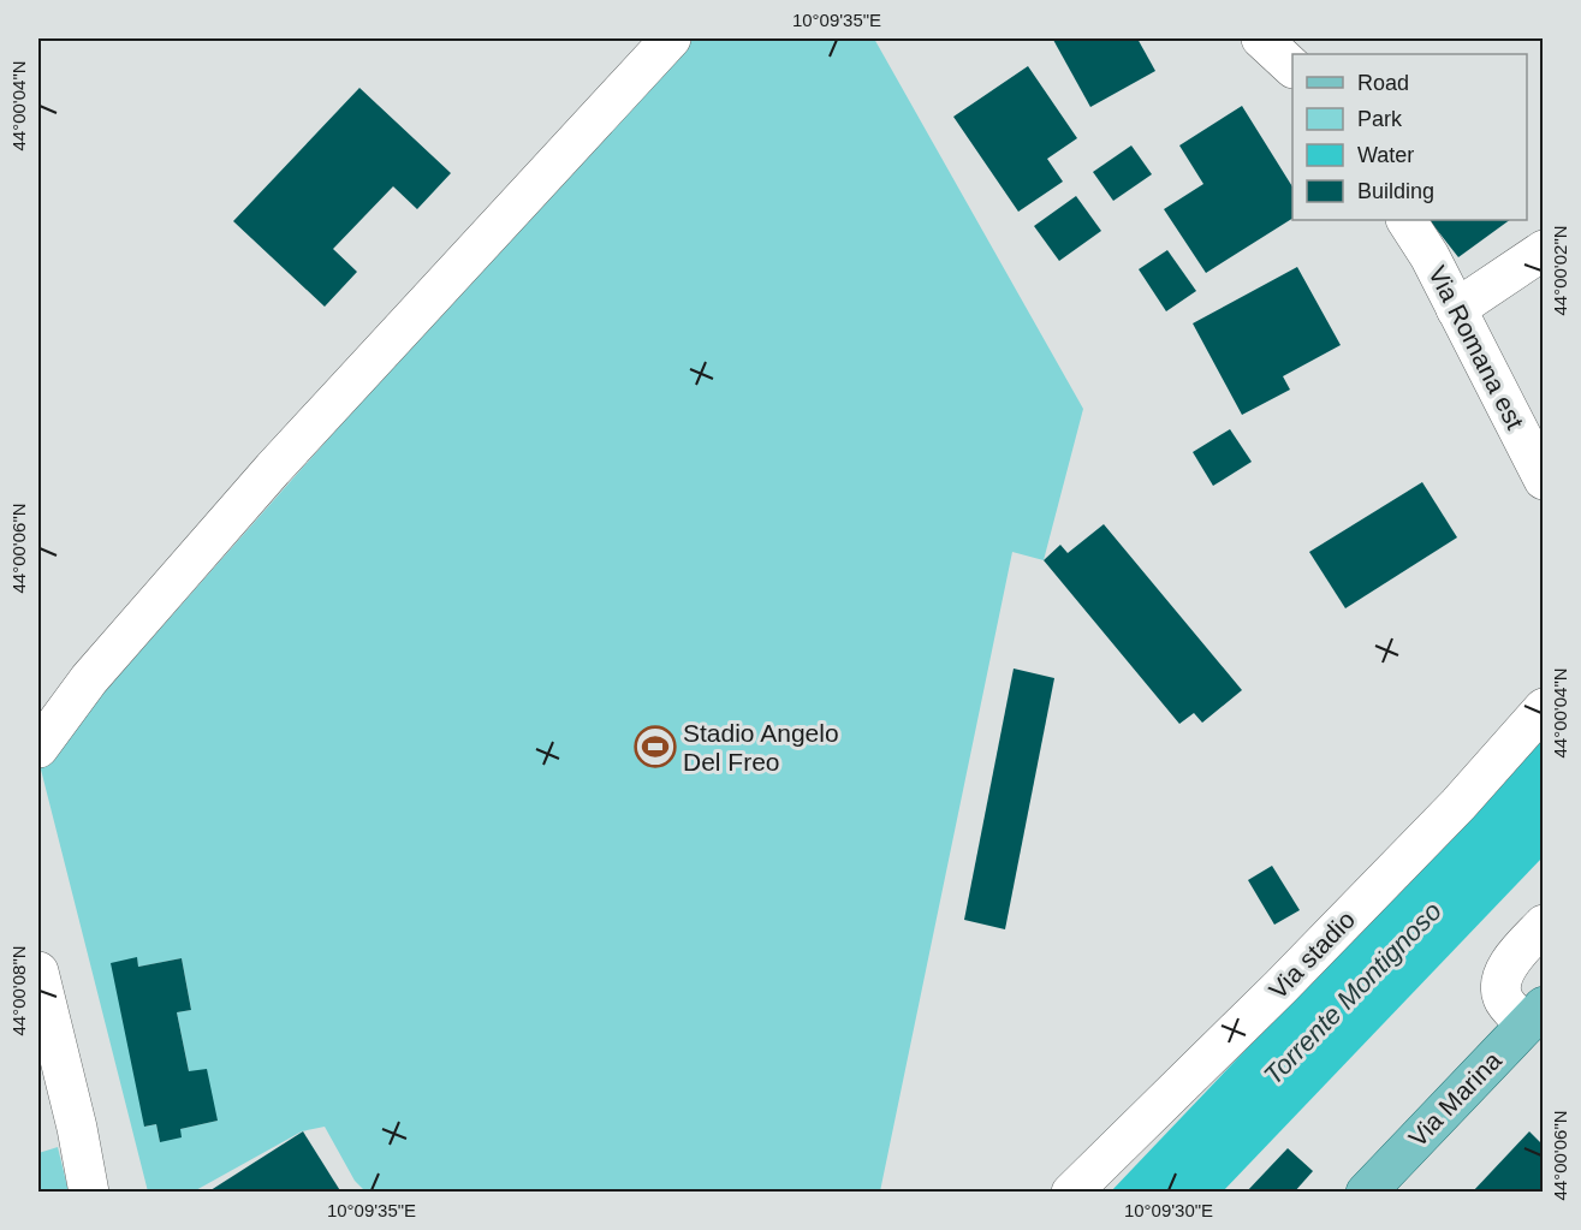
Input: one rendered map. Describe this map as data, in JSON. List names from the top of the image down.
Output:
{
  "streets": {
    "main road": ["Via Marina"],
    "street": ["Via Romana est", "Via stadio"]
  },
  "water": ["Torrente Montignoso"],
  "places": {
    "sports": ["Stadio Angelo Del Freo"]
  },
  "legend": [
    "Road",
    "Park",
    "Water",
    "Building"
  ],
  "coordinates": [
    "10°09'35\"E",
    "44°00'04\"N",
    "44°00'02\"N",
    "44°00'06\"N",
    "44°00'08\"N",
    "10°09'30\"E"
  ]
}
